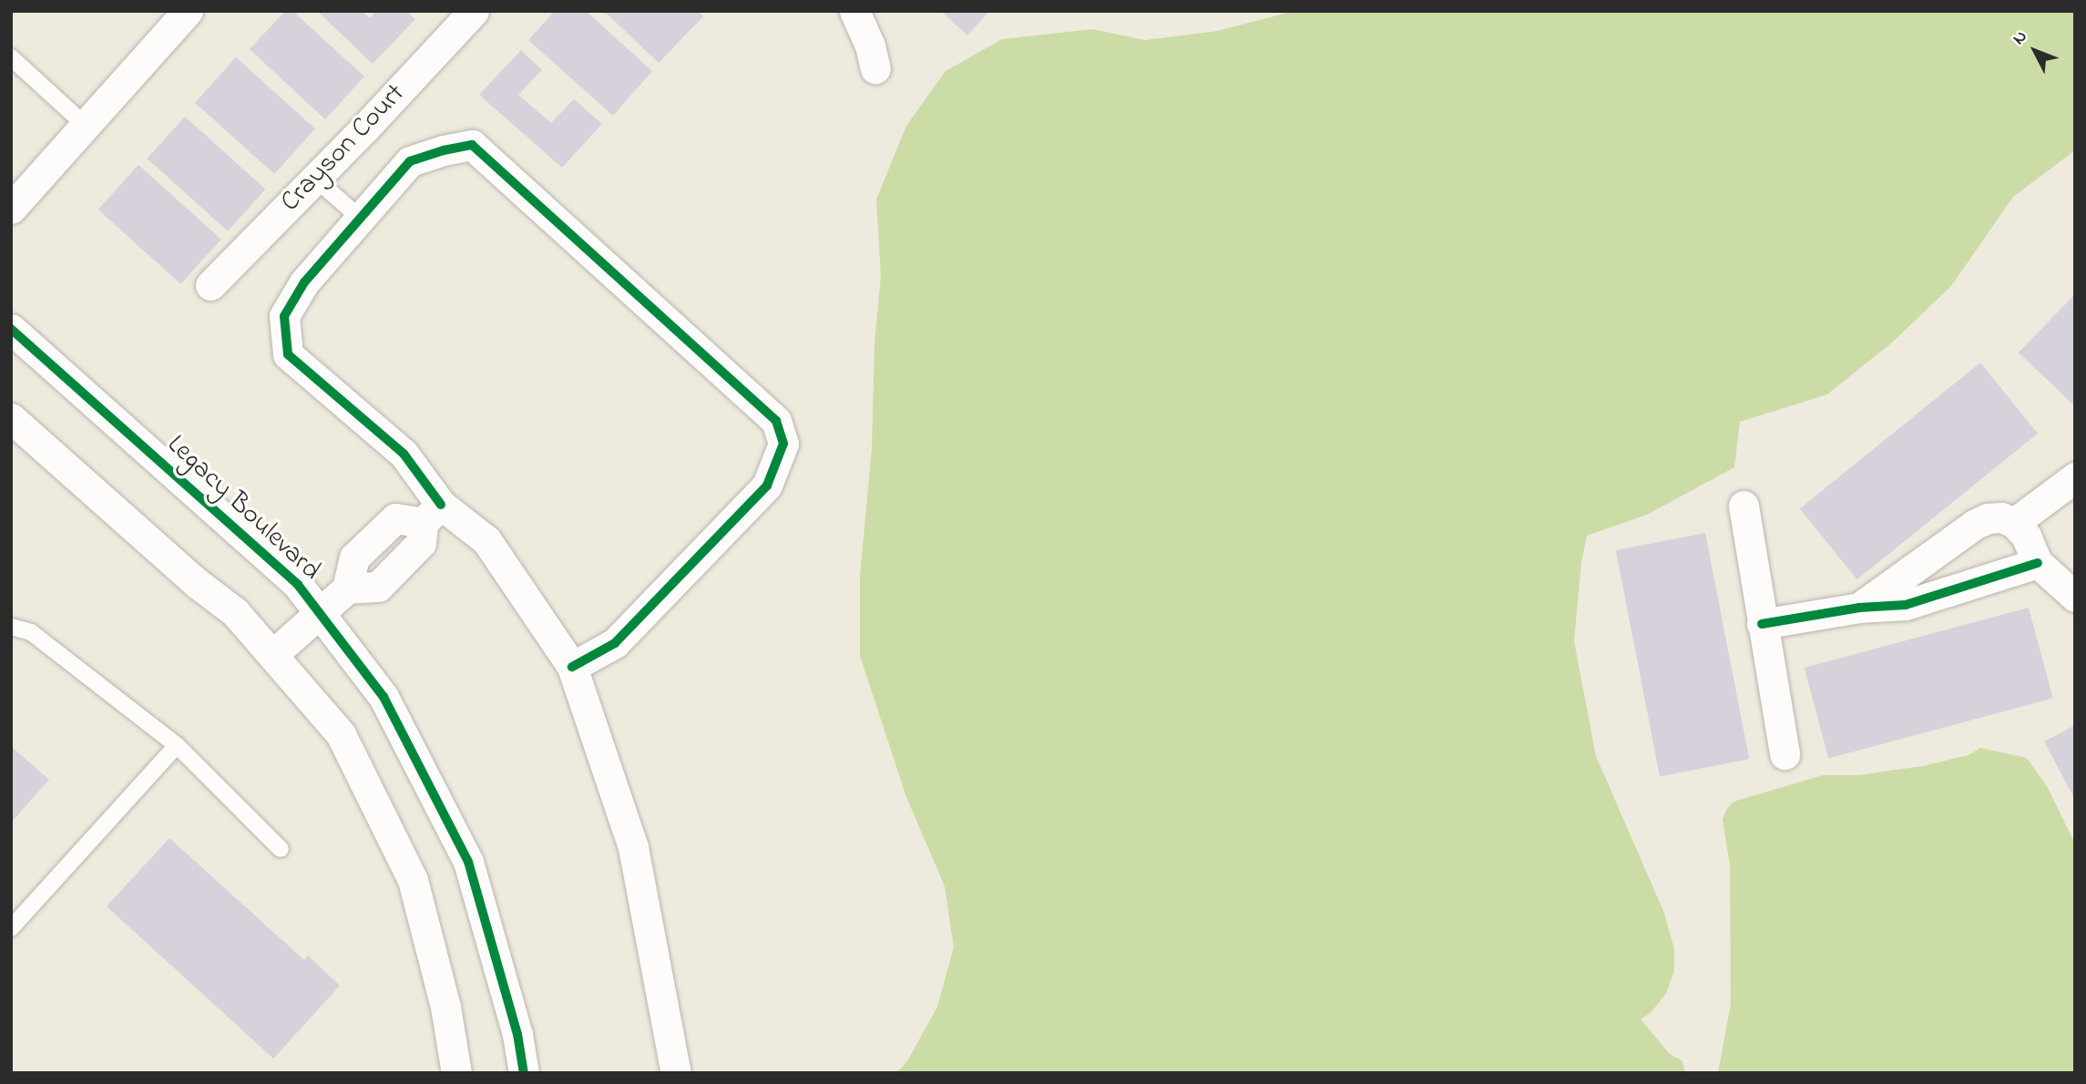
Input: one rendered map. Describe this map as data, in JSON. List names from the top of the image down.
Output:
{
  "streets": {
    "street": ["Crayson Court", "Legacy Boulevard"]
  },
  "north": "top left"
}
